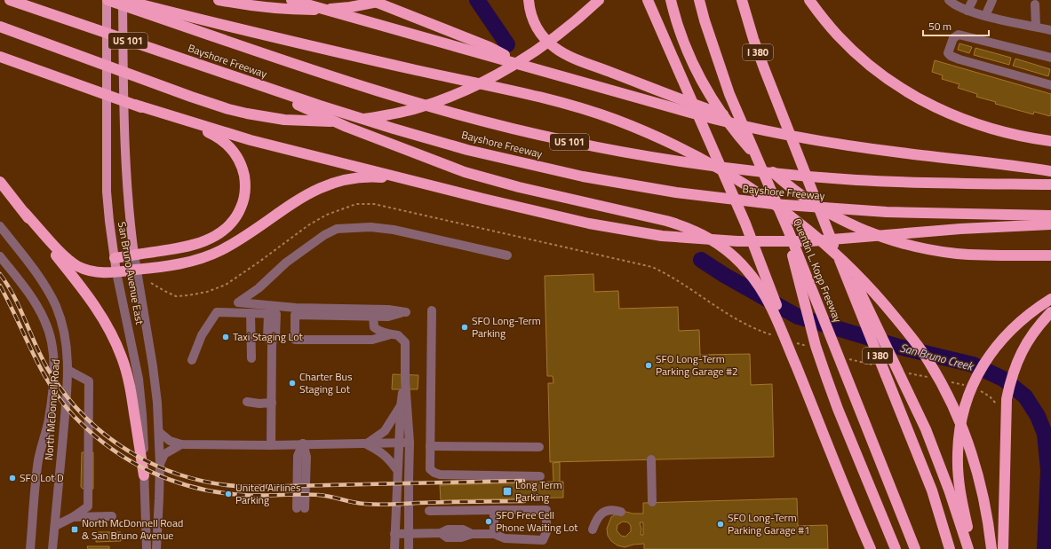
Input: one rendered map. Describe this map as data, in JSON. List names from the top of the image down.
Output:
{
  "streets": {
    "highway": [
      "US 101",
      "I 380",
      "Bayshore Freeway",
      "Quentin L. Kopp Freeway"
    ],
    "main road": ["San Bruno Avenue East"],
    "street": ["North McDonnell Road"]
  },
  "crossings": [
    ["Bayshore Freeway", "San Bruno Avenue East"]
  ],
  "water": ["San Bruno Creek"],
  "places": {
    "other": [
      "SFO Long-Term Parking",
      "Taxi Staging Lot",
      "SFO Long-Term Parking Garage #2",
      "Charter Bus Staging Lot",
      "SFO Lot D",
      "United Airlines Parking",
      "SFO Free Cell Phone Waiting Lot",
      "SFO Long-Term Parking Garage #1"
    ],
    "transit": ["Long Term Parking", "North McDonnell Road & San Bruno Avenue"]
  },
  "scale_bar": "50 m"
}
